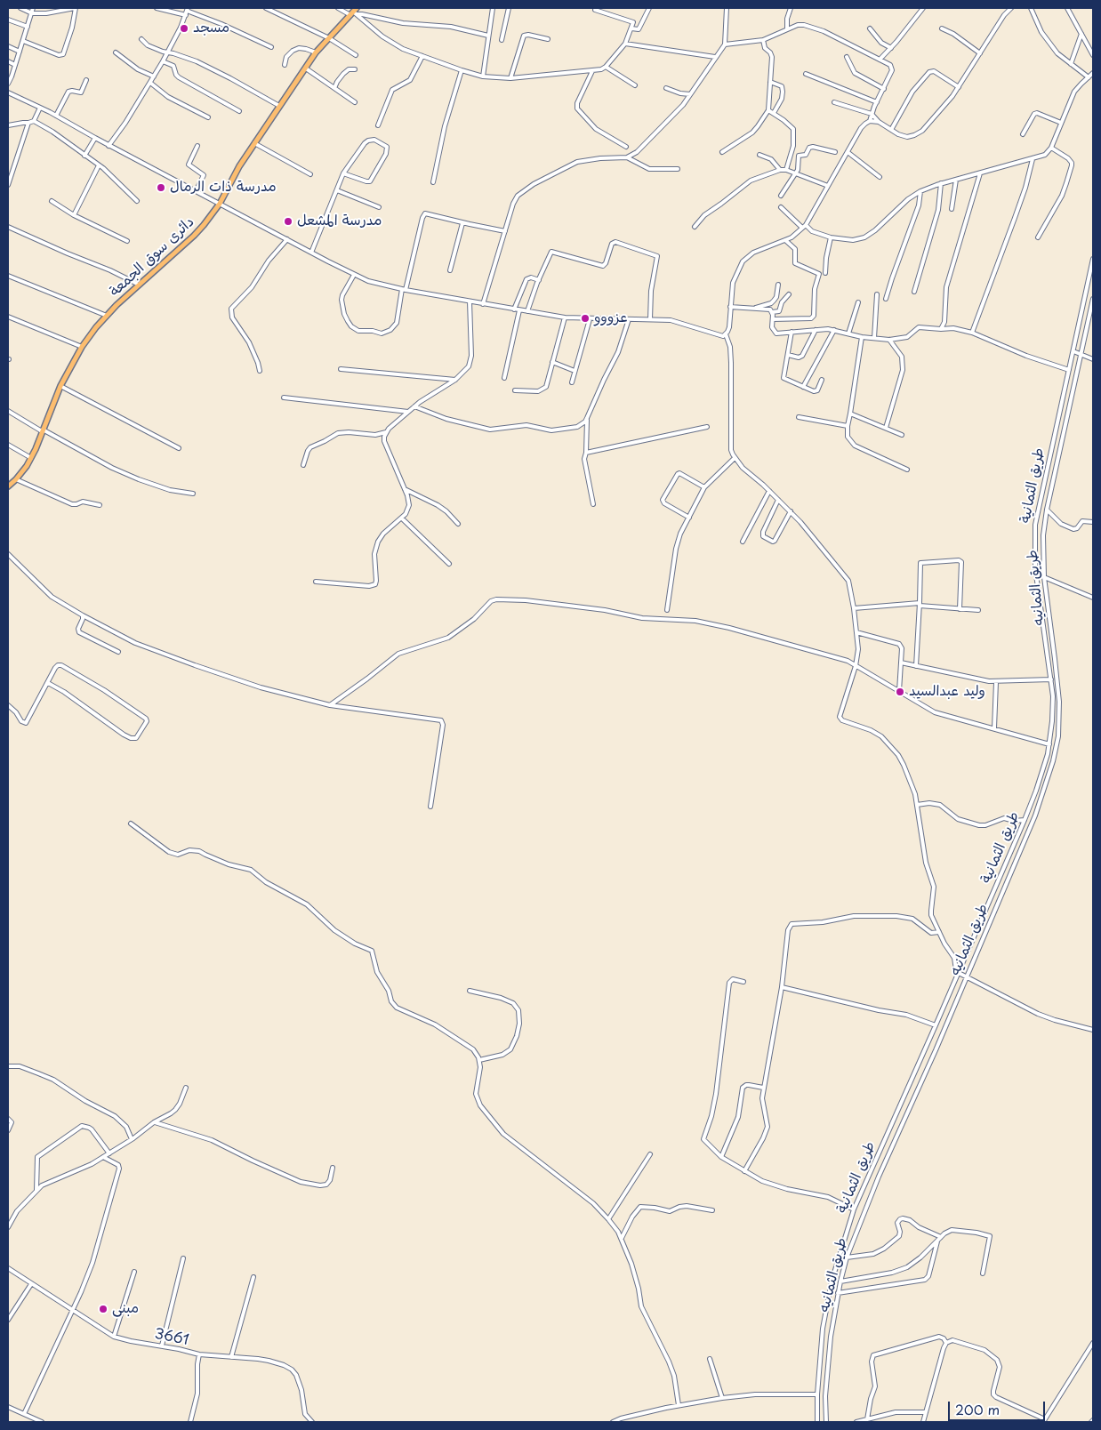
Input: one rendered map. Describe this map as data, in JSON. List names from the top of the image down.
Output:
{
  "streets": {
    "main road": ["دائرى سوق الجمعة"],
    "street": ["طريق الثمانية", "طريق الثمانيه", "3661"]
  },
  "places": [
    "مسجد",
    "مدرسة ذات الرمال",
    "مدرسة المشعل",
    "عزووو",
    "وليد عبدالسيد",
    "مبنى"
  ],
  "scale_bar": "200 m"
}
